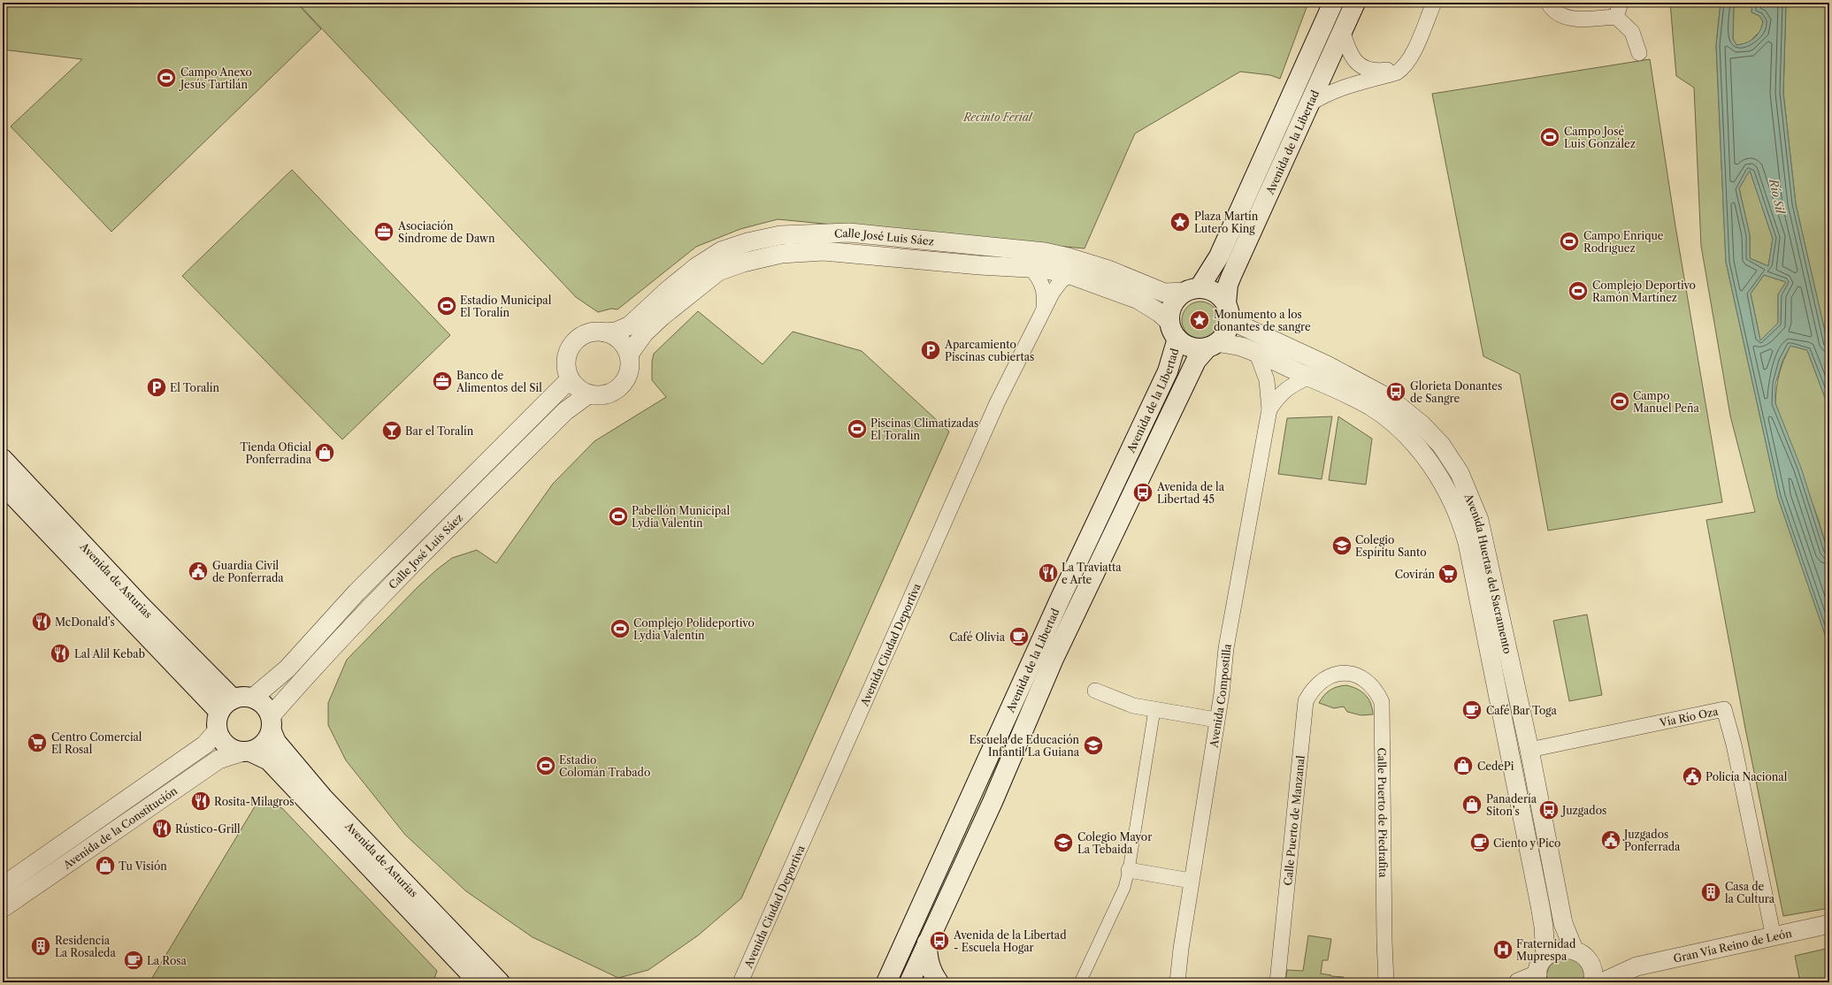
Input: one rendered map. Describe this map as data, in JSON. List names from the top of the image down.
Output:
{
  "streets": {
    "main road": ["Avenida de la Libertad", "Avenida de Asturias"],
    "street": [
      "Calle José Luis Sáez",
      "Avenida Huertas del Sacramento",
      "Avenida Ciudad Deportiva",
      "Avenida Compostilla",
      "Vía Río Oza",
      "Calle Puerto de Piedrafita",
      "Calle Puerto de Manzanal",
      "Avenida de la Constitución",
      "Gran Vía Reino de León"
    ]
  },
  "crossings": [
    ["Avenida de la Libertad", "Calle José Luis Sáez"],
    ["Avenida de la Libertad", "Avenida Huertas del Sacramento"],
    ["Calle José Luis Sáez", "Avenida Huertas del Sacramento"],
    ["Calle José Luis Sáez", "Avenida de Asturias"],
    ["Calle José Luis Sáez", "Avenida Ciudad Deportiva"],
    ["Calle José Luis Sáez", "Avenida de la Constitución"],
    ["Avenida Huertas del Sacramento", "Avenida Compostilla"],
    ["Avenida Huertas del Sacramento", "Vía Río Oza"],
    ["Avenida de Asturias", "Avenida de la Constitución"],
    ["Vía Río Oza", "Gran Vía Reino de León"],
    ["Calle Puerto de Piedrafita", "Calle Puerto de Manzanal"]
  ],
  "water": ["Río Sil"],
  "parks": ["Recinto Ferial"],
  "places": {
    "sports": [
      "Campo Anexo Jesús Tartilán",
      "Campo José Luis González",
      "Campo Enrique Rodríguez",
      "Complejo Deportivo Ramón Martínez",
      "Estadio Municipal El Toralín",
      "Campo Manuel Peña",
      "Piscinas Climatizadas El Toralín",
      "Pabellón Municipal Lydia Valentín",
      "Complejo Polideportivo Lydia Valentín",
      "Estadio Colomán Trabado"
    ],
    "place": ["Plaza Martín Lutero King", "Monumento a los donantes de sangre"],
    "office": ["Asociación Síndrome de Dawn", "Banco de Alimentos del Sil"],
    "parking": ["Aparcamiento Piscinas cubiertas", "El Toralín"],
    "bus stop": [
      "Glorieta Donantes de Sangre",
      "Avenida de la Libertad 45",
      "Juzgados",
      "Avenida de la Libertad - Escuela Hogar"
    ],
    "bar": ["Bar el Toralín"],
    "shop": [
      "Tienda Oficial Ponferradina",
      "CedePi",
      "Panadería Siton’s",
      "Tu Visión"
    ],
    "school or university": ["Colegio Espíritu Santo", "Escuela de Educación Infantil La Guiana", "Colegio Mayor La Tebaida"],
    "public building": ["Guardia Civil de Ponferrada", "Policía Nacional", "Juzgados Ponferrada"],
    "restaurant": [
      "La Traviatta e Arte",
      "McDonald's",
      "Lal Alil Kebab",
      "Rosita-Milagros",
      "Rústico-Grill"
    ],
    "supermarket": ["Covirán", "Centro Comercial El Rosal"],
    "cafe": [
      "Café Olivia",
      "Café Bar Toga",
      "Ciento y Pico",
      "La Rosa"
    ],
    "building": ["Casa de la Cultura", "Residencia La Rosaleda"],
    "hospital": ["Fraternidad Muprespa"]
  }
}
